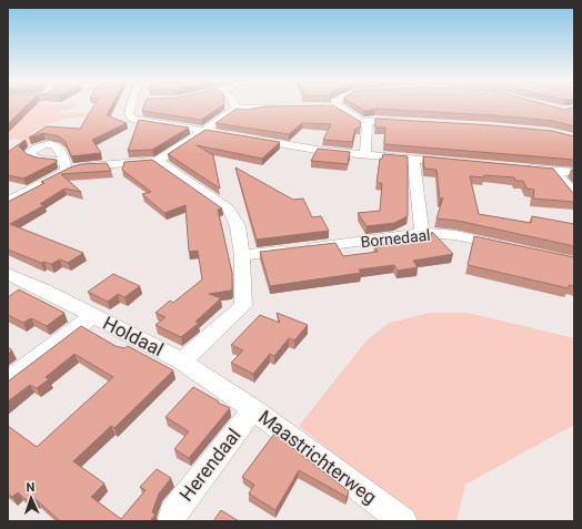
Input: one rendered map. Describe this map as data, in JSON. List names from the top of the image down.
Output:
{
  "streets": {
    "street": [
      "Bornedaal",
      "Holdaal",
      "Maastrichterweg",
      "Herendaal"
    ]
  },
  "crossings": [
    ["Holdaal", "Maastrichterweg"],
    ["Holdaal", "Herendaal"],
    ["Maastrichterweg", "Herendaal"]
  ],
  "north": "top"
}
